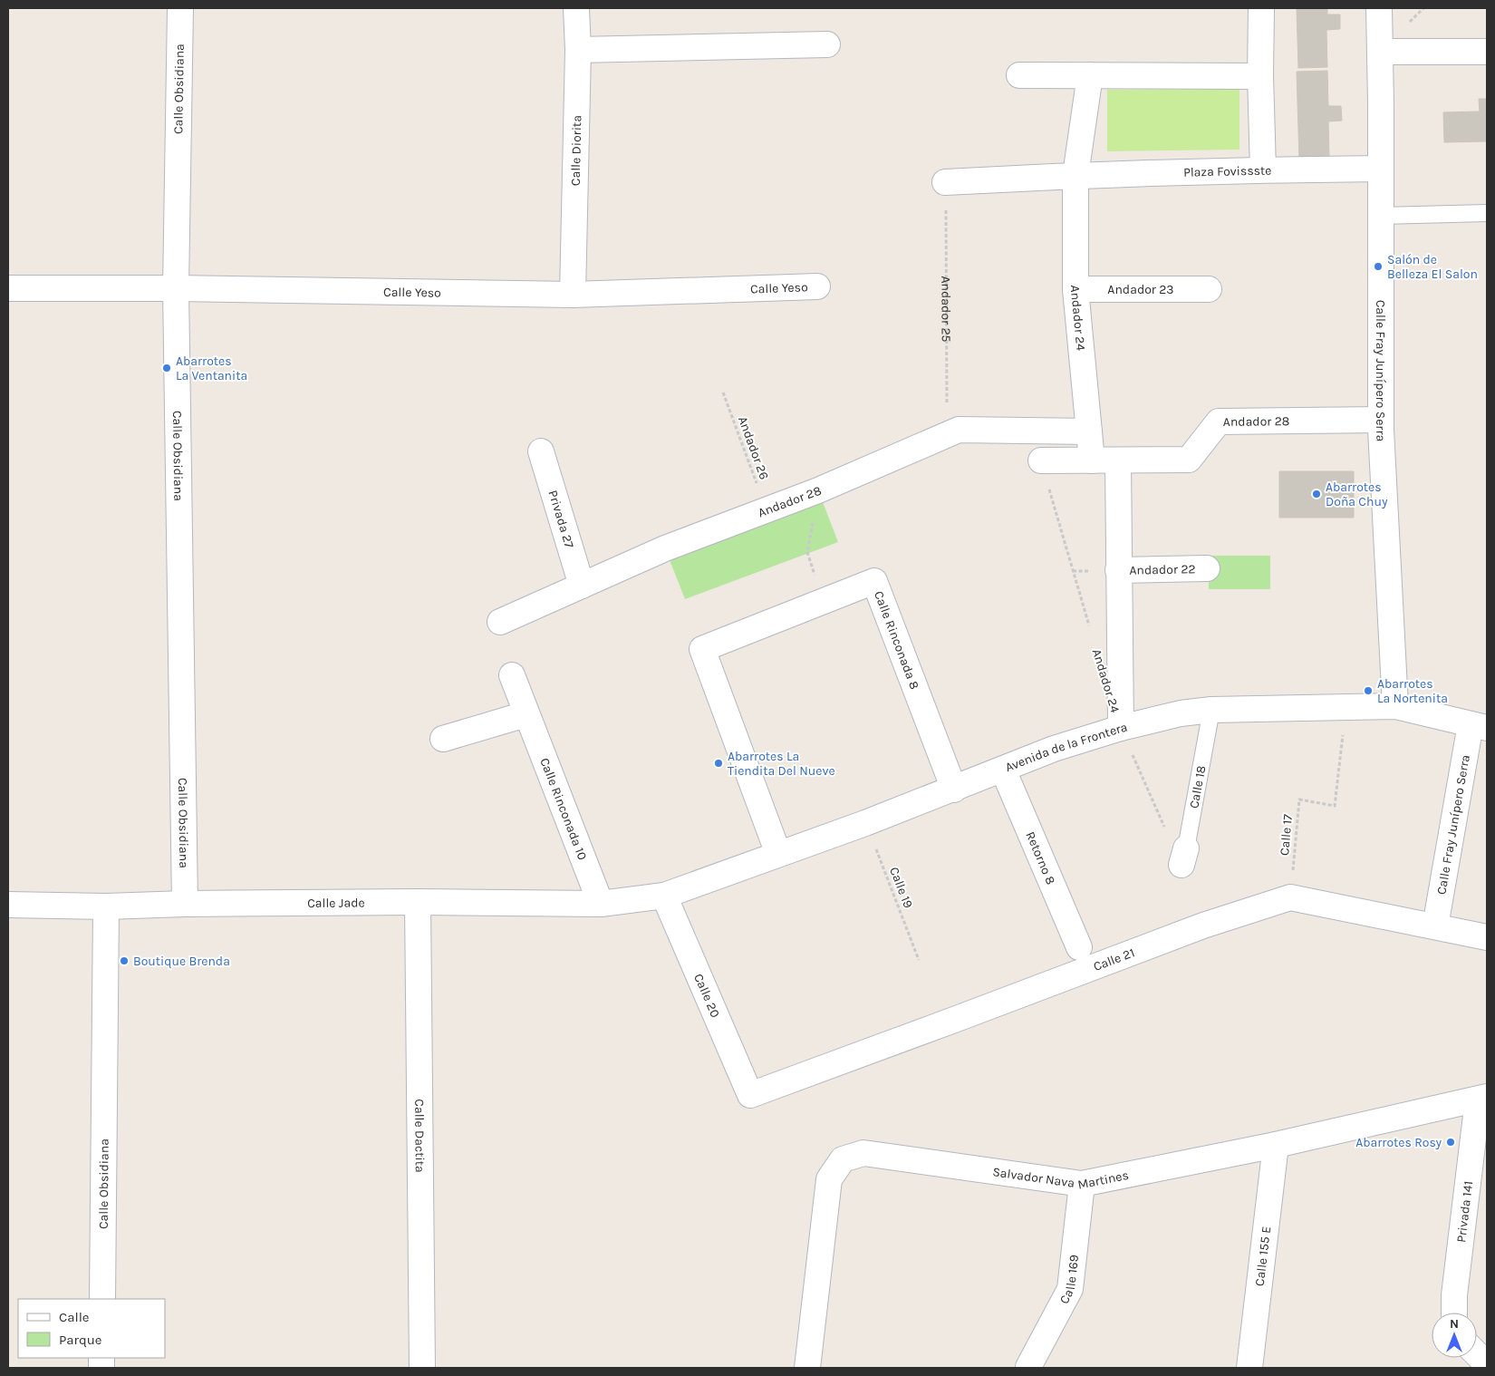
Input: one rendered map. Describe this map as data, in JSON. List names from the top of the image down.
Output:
{
  "streets": {
    "street": [
      "Calle Obsidiana",
      "Calle Diorita",
      "Plaza Fovissste",
      "Calle Yeso",
      "Andador 23",
      "Andador 24",
      "Calle Fray Junípero Serra",
      "Andador 28",
      "Privada 27",
      "Andador 22",
      "Calle Rinconada 8",
      "Avenida de la Frontera",
      "Calle Rinconada 10",
      "Retorno 8",
      "Calle Jade",
      "Calle 21",
      "Calle 20",
      "Calle Dactita",
      "Salvador Nava Martines",
      "Privada 141",
      "Calle 155 E",
      "Calle 169"
    ],
    "lane": ["Calle 18"],
    "path": [
      "Andador 25",
      "Andador 26",
      "Calle 17",
      "Calle 19"
    ]
  },
  "crossings": [
    ["Calle Obsidiana", "Calle Yeso"],
    ["Calle Obsidiana", "Calle Jade"],
    ["Calle Diorita", "Calle Yeso"],
    ["Plaza Fovissste", "Andador 25"],
    ["Plaza Fovissste", "Andador 24"],
    ["Plaza Fovissste", "Calle Fray Junípero Serra"],
    ["Andador 23", "Andador 24"],
    ["Andador 25", "Andador 28"],
    ["Andador 24", "Andador 28"],
    ["Andador 24", "Andador 22"],
    ["Andador 24", "Avenida de la Frontera"],
    ["Calle Fray Junípero Serra", "Andador 28"],
    ["Calle Fray Junípero Serra", "Avenida de la Frontera"],
    ["Calle Fray Junípero Serra", "Calle 21"],
    ["Andador 28", "Andador 26"],
    ["Andador 28", "Privada 27"],
    ["Calle Rinconada 8", "Avenida de la Frontera"],
    ["Avenida de la Frontera", "Calle 18"],
    ["Avenida de la Frontera", "Calle 17"],
    ["Avenida de la Frontera", "Retorno 8"],
    ["Avenida de la Frontera", "Calle 19"],
    ["Avenida de la Frontera", "Calle Jade"],
    ["Avenida de la Frontera", "Calle 20"],
    ["Calle Rinconada 10", "Calle Jade"],
    ["Calle 17", "Calle 21"],
    ["Calle Jade", "Calle 20"],
    ["Calle Jade", "Calle Dactita"],
    ["Calle 21", "Calle 20"],
    ["Salvador Nava Martines", "Privada 141"],
    ["Salvador Nava Martines", "Calle 155 E"],
    ["Salvador Nava Martines", "Calle 169"]
  ],
  "places": [
    "Salón de Belleza El Salon",
    "Abarrotes La Ventanita",
    "Abarrotes Doña Chuy",
    "Abarrotes La Nortenita",
    "Abarrotes La Tiendita Del Nueve",
    "Boutique Brenda",
    "Abarrotes Rosy"
  ],
  "legend": ["Calle", "Parque"],
  "north": "top"
}
